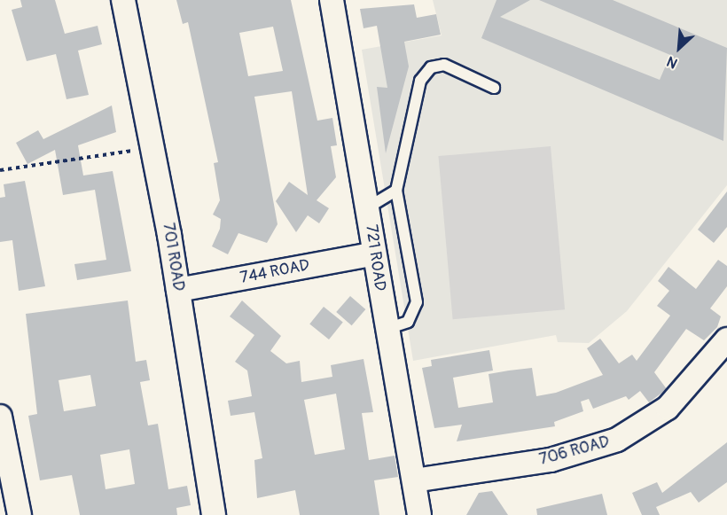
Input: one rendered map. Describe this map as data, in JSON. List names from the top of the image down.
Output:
{
  "streets": {
    "street": [
      "701 ROAD",
      "721 ROAD",
      "744 ROAD",
      "706 ROAD"
    ]
  },
  "crossings": [
    ["701 ROAD", "744 ROAD"],
    ["721 ROAD", "744 ROAD"],
    ["721 ROAD", "706 ROAD"]
  ],
  "north": "bottom left"
}
